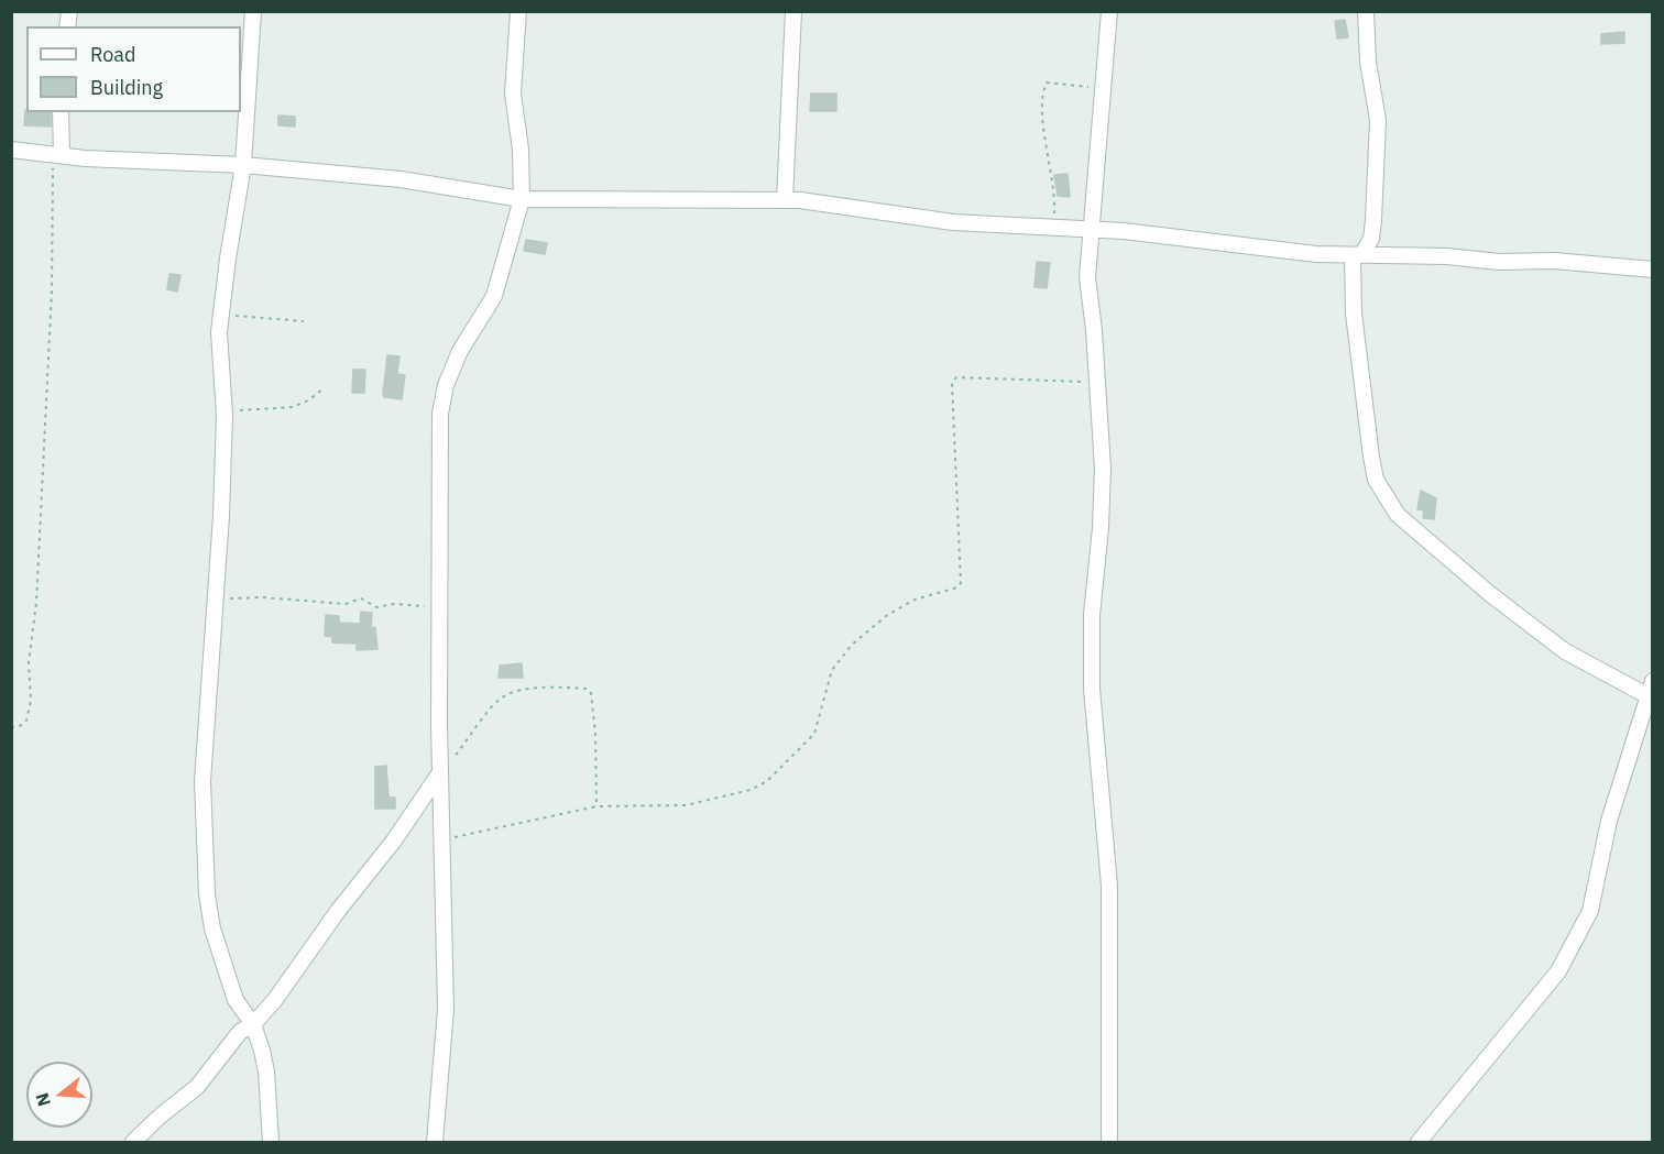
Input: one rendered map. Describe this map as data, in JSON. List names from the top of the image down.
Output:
{
  "legend": ["Road", "Building"],
  "north": "left"
}
